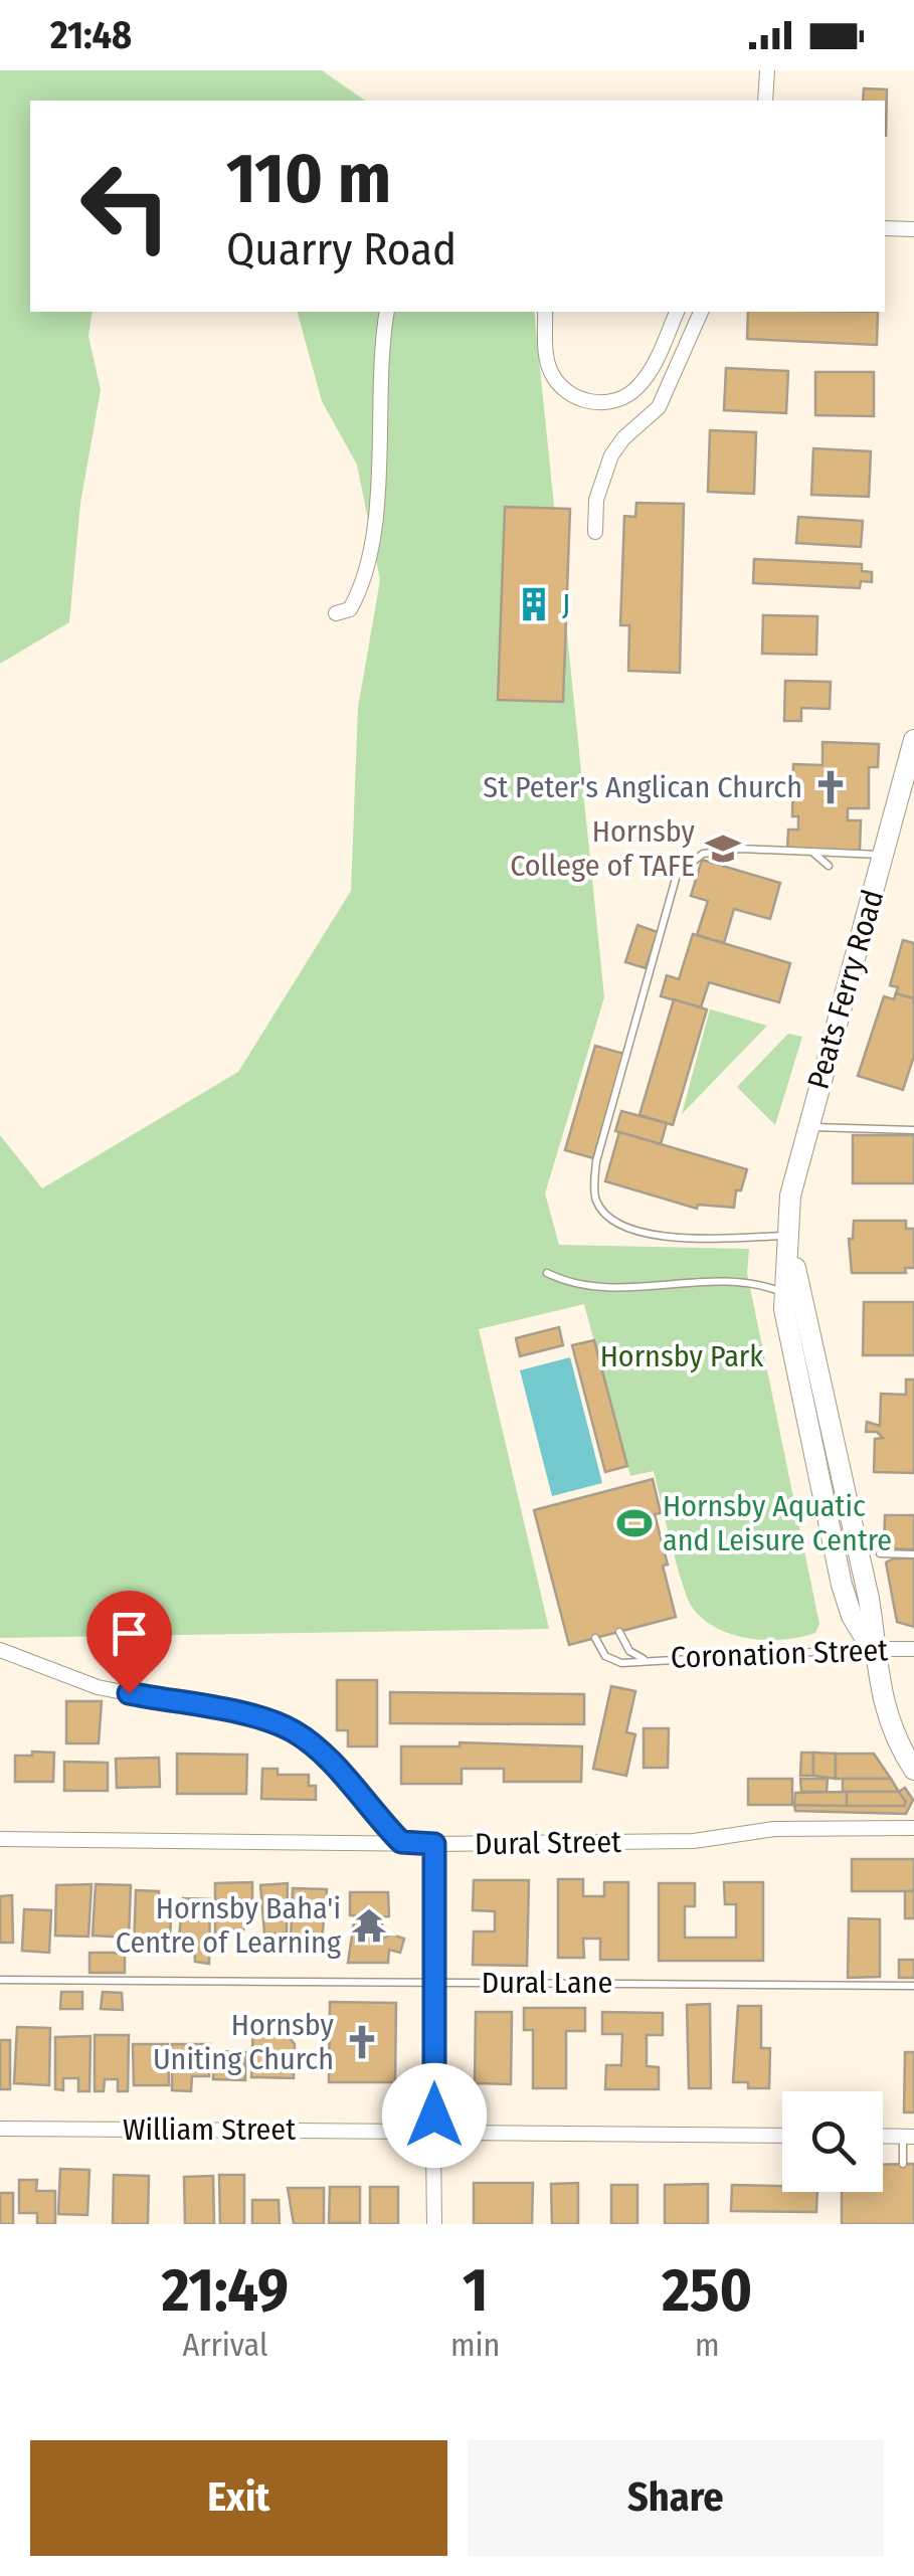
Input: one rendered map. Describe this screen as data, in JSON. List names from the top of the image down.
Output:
{
  "streets": {
    "main road": ["Peats Ferry Road"],
    "street": ["Coronation Street", "Dural Street", "William Street"],
    "lane": ["Dural Lane"]
  },
  "crossings": [
    ["Peats Ferry Road", "Coronation Street"]
  ],
  "parks": ["Hornsby Park"],
  "places": {
    "building": ["J"],
    "church": ["St Peter's Anglican Church", "Hornsby Uniting Church"],
    "school or university": ["Hornsby College of TAFE"],
    "sports": ["Hornsby Aquatic and Leisure Centre"],
    "temple": ["Hornsby Baha'i Centre of Learning"]
  },
  "page": {
    "status": "21:48",
    "turn": ["110 m", "Quarry Road"],
    "eta": [
      "21:49",
      "Arrival",
      "1",
      "min",
      "250",
      "m"
    ],
    "buttons": ["Exit", "Share"]
  }
}
